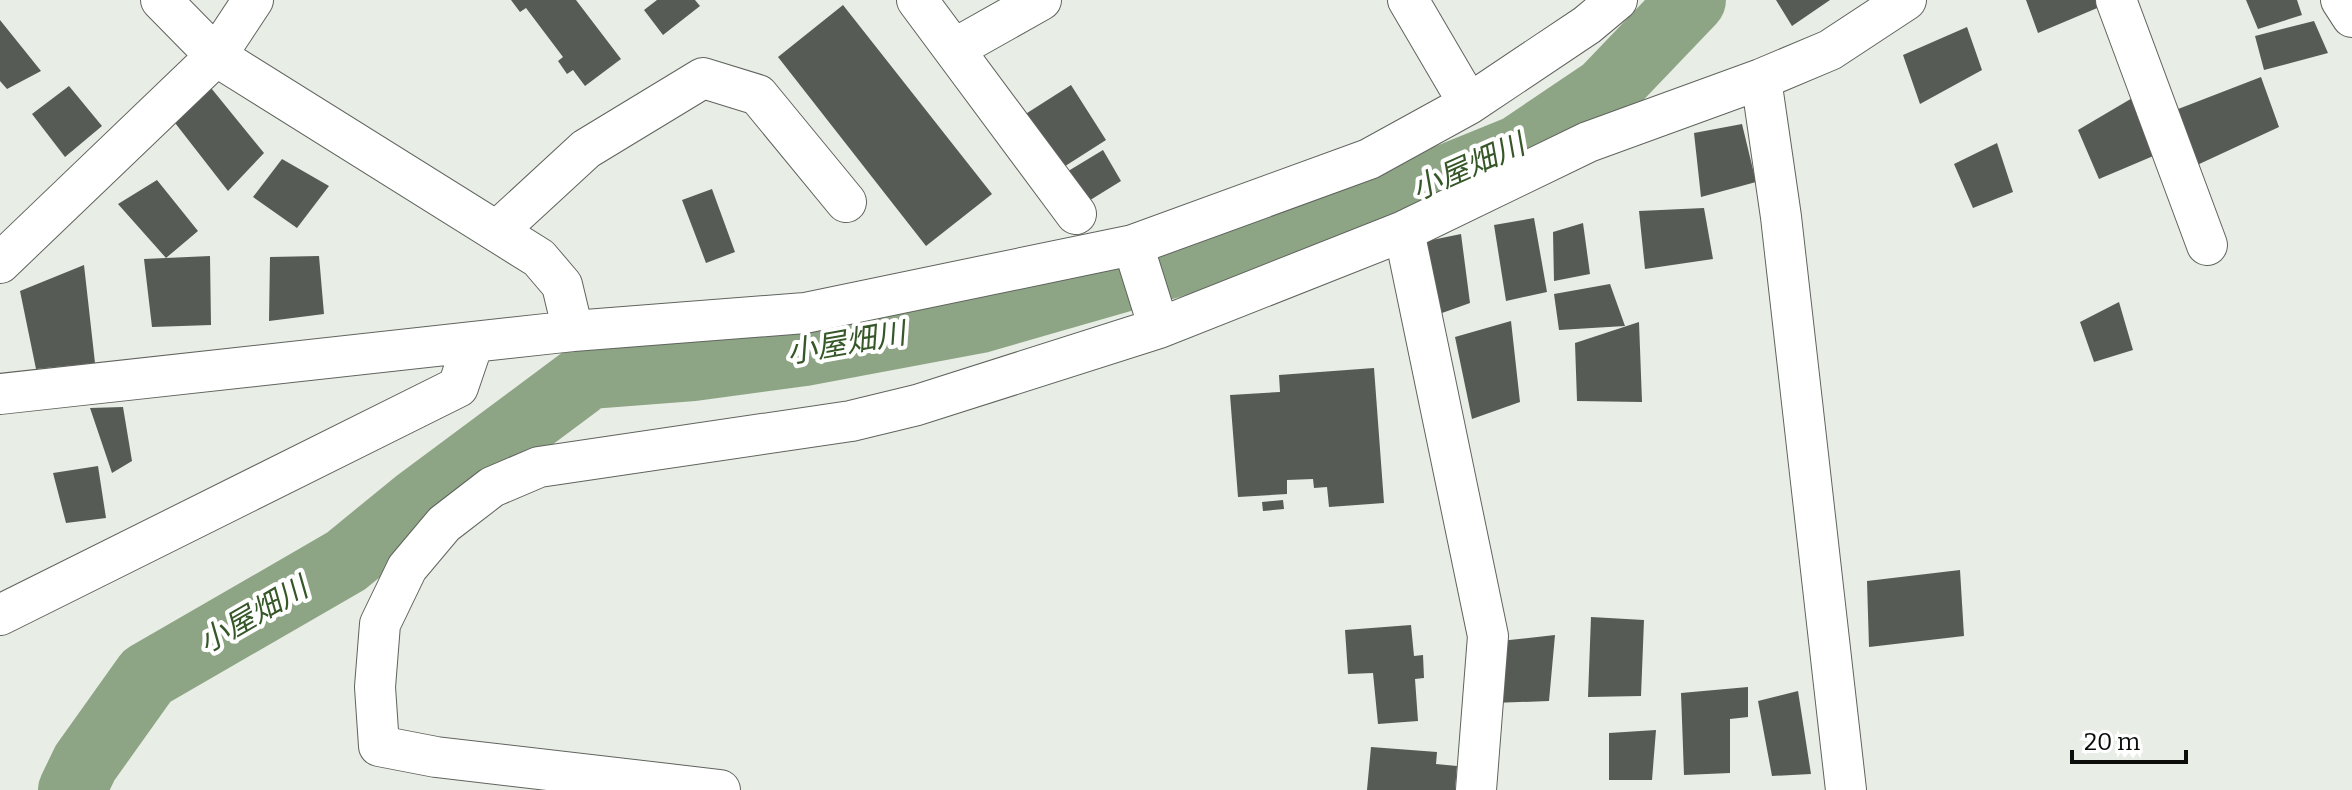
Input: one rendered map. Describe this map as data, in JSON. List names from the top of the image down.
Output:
{
  "water": ["小屋畑川"],
  "scale_bar": "20 m"
}
